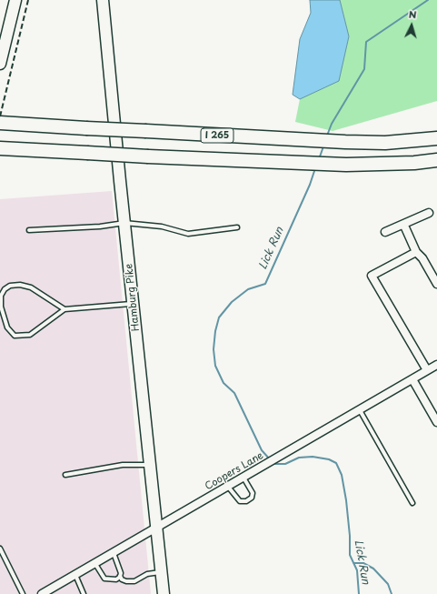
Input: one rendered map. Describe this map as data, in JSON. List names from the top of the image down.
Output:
{
  "streets": {
    "highway": ["I 265"],
    "main road": ["Hamburg Pike"],
    "street": ["Coopers Lane"]
  },
  "crossings": [
    ["Hamburg Pike", "Coopers Lane"]
  ],
  "water": ["Lick Run"],
  "north": "top"
}
